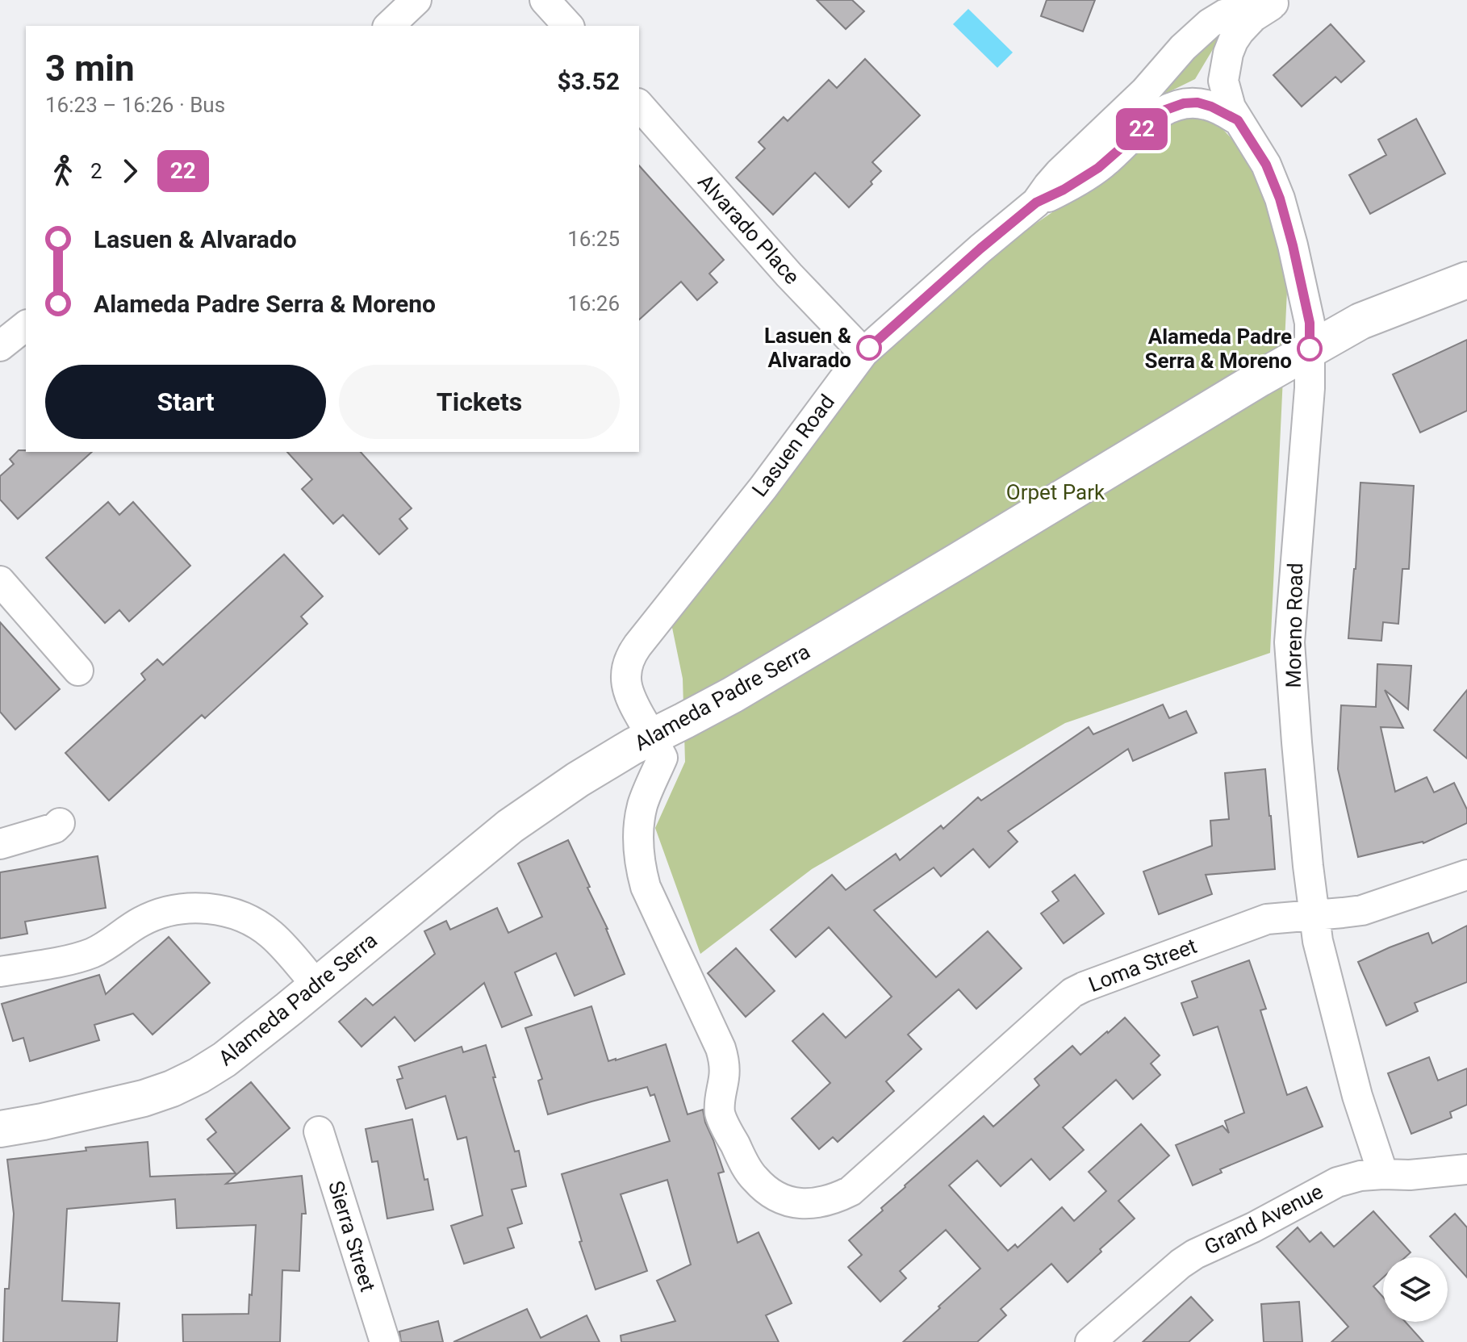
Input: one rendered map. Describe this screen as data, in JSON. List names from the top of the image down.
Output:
{
  "streets": {
    "street": [
      "Alvarado Place",
      "Lasuen Road",
      "Moreno Road",
      "Alameda Padre Serra",
      "Loma Street",
      "Grand Avenue",
      "Sierra Street"
    ]
  },
  "crossings": [
    ["Alvarado Place", "Lasuen Road"],
    ["Lasuen Road", "Moreno Road"],
    ["Lasuen Road", "Alameda Padre Serra"],
    ["Lasuen Road", "Loma Street"],
    ["Moreno Road", "Alameda Padre Serra"],
    ["Moreno Road", "Loma Street"],
    ["Moreno Road", "Grand Avenue"]
  ],
  "parks": ["Orpet Park"],
  "places": ["Lasuen & Alvarado", "Alameda Padre Serra & Moreno"],
  "lines": ["bus line 22"],
  "page": {
    "on_map": "22",
    "heading": ["3 min", "16:23 – 16:26 · Bus", "$3.52"],
    "legs": ["2", "22"],
    "list": [
      {
        "name": "Lasuen & Alvarado",
        "value": "16:25"
      },
      {
        "name": "Alameda Padre Serra & Moreno",
        "value": "16:26"
      }
    ],
    "buttons": ["Start", "Tickets"]
  }
}
